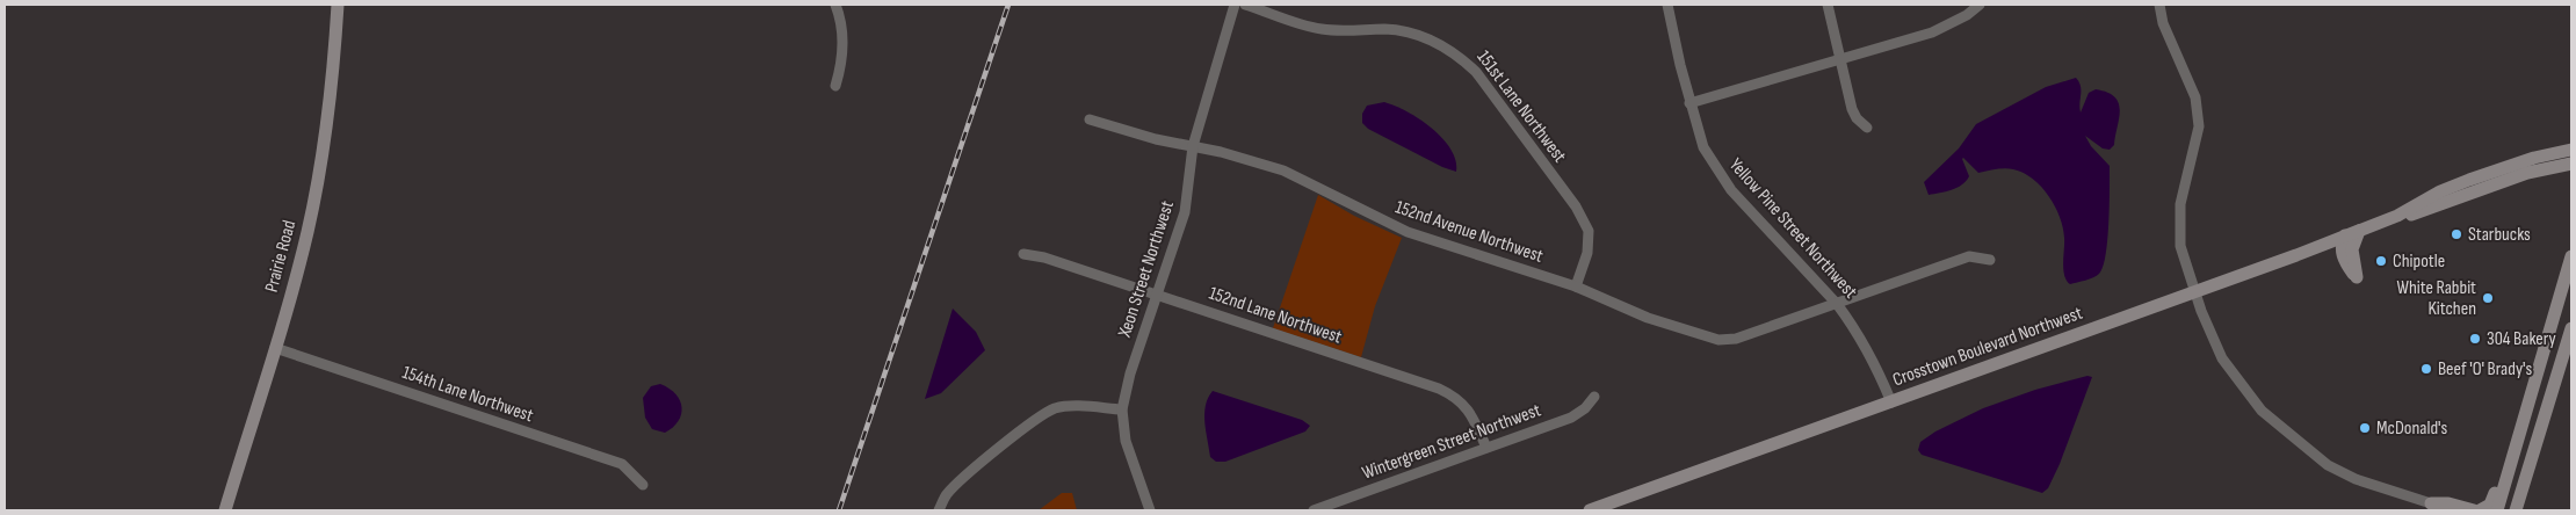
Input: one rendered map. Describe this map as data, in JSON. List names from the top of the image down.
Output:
{
  "streets": {
    "street": [
      "151st Lane Northwest",
      "Yellow Pine Street Northwest",
      "152nd Avenue Northwest",
      "Prairie Road",
      "Xeon Street Northwest",
      "152nd Lane Northwest",
      "Crosstown Boulevard Northwest",
      "154th Lane Northwest",
      "Wintergreen Street Northwest"
    ]
  },
  "crossings": [
    ["151st Lane Northwest", "152nd Avenue Northwest"],
    ["Yellow Pine Street Northwest", "152nd Avenue Northwest"],
    ["Yellow Pine Street Northwest", "Crosstown Boulevard Northwest"],
    ["152nd Avenue Northwest", "Xeon Street Northwest"],
    ["Prairie Road", "154th Lane Northwest"],
    ["Xeon Street Northwest", "152nd Lane Northwest"],
    ["152nd Lane Northwest", "Wintergreen Street Northwest"]
  ],
  "places": [
    "Starbucks",
    "Chipotle",
    "White Rabbit Kitchen",
    "304 Bakery",
    "Beef 'O' Brady's",
    "McDonald's"
  ]
}
